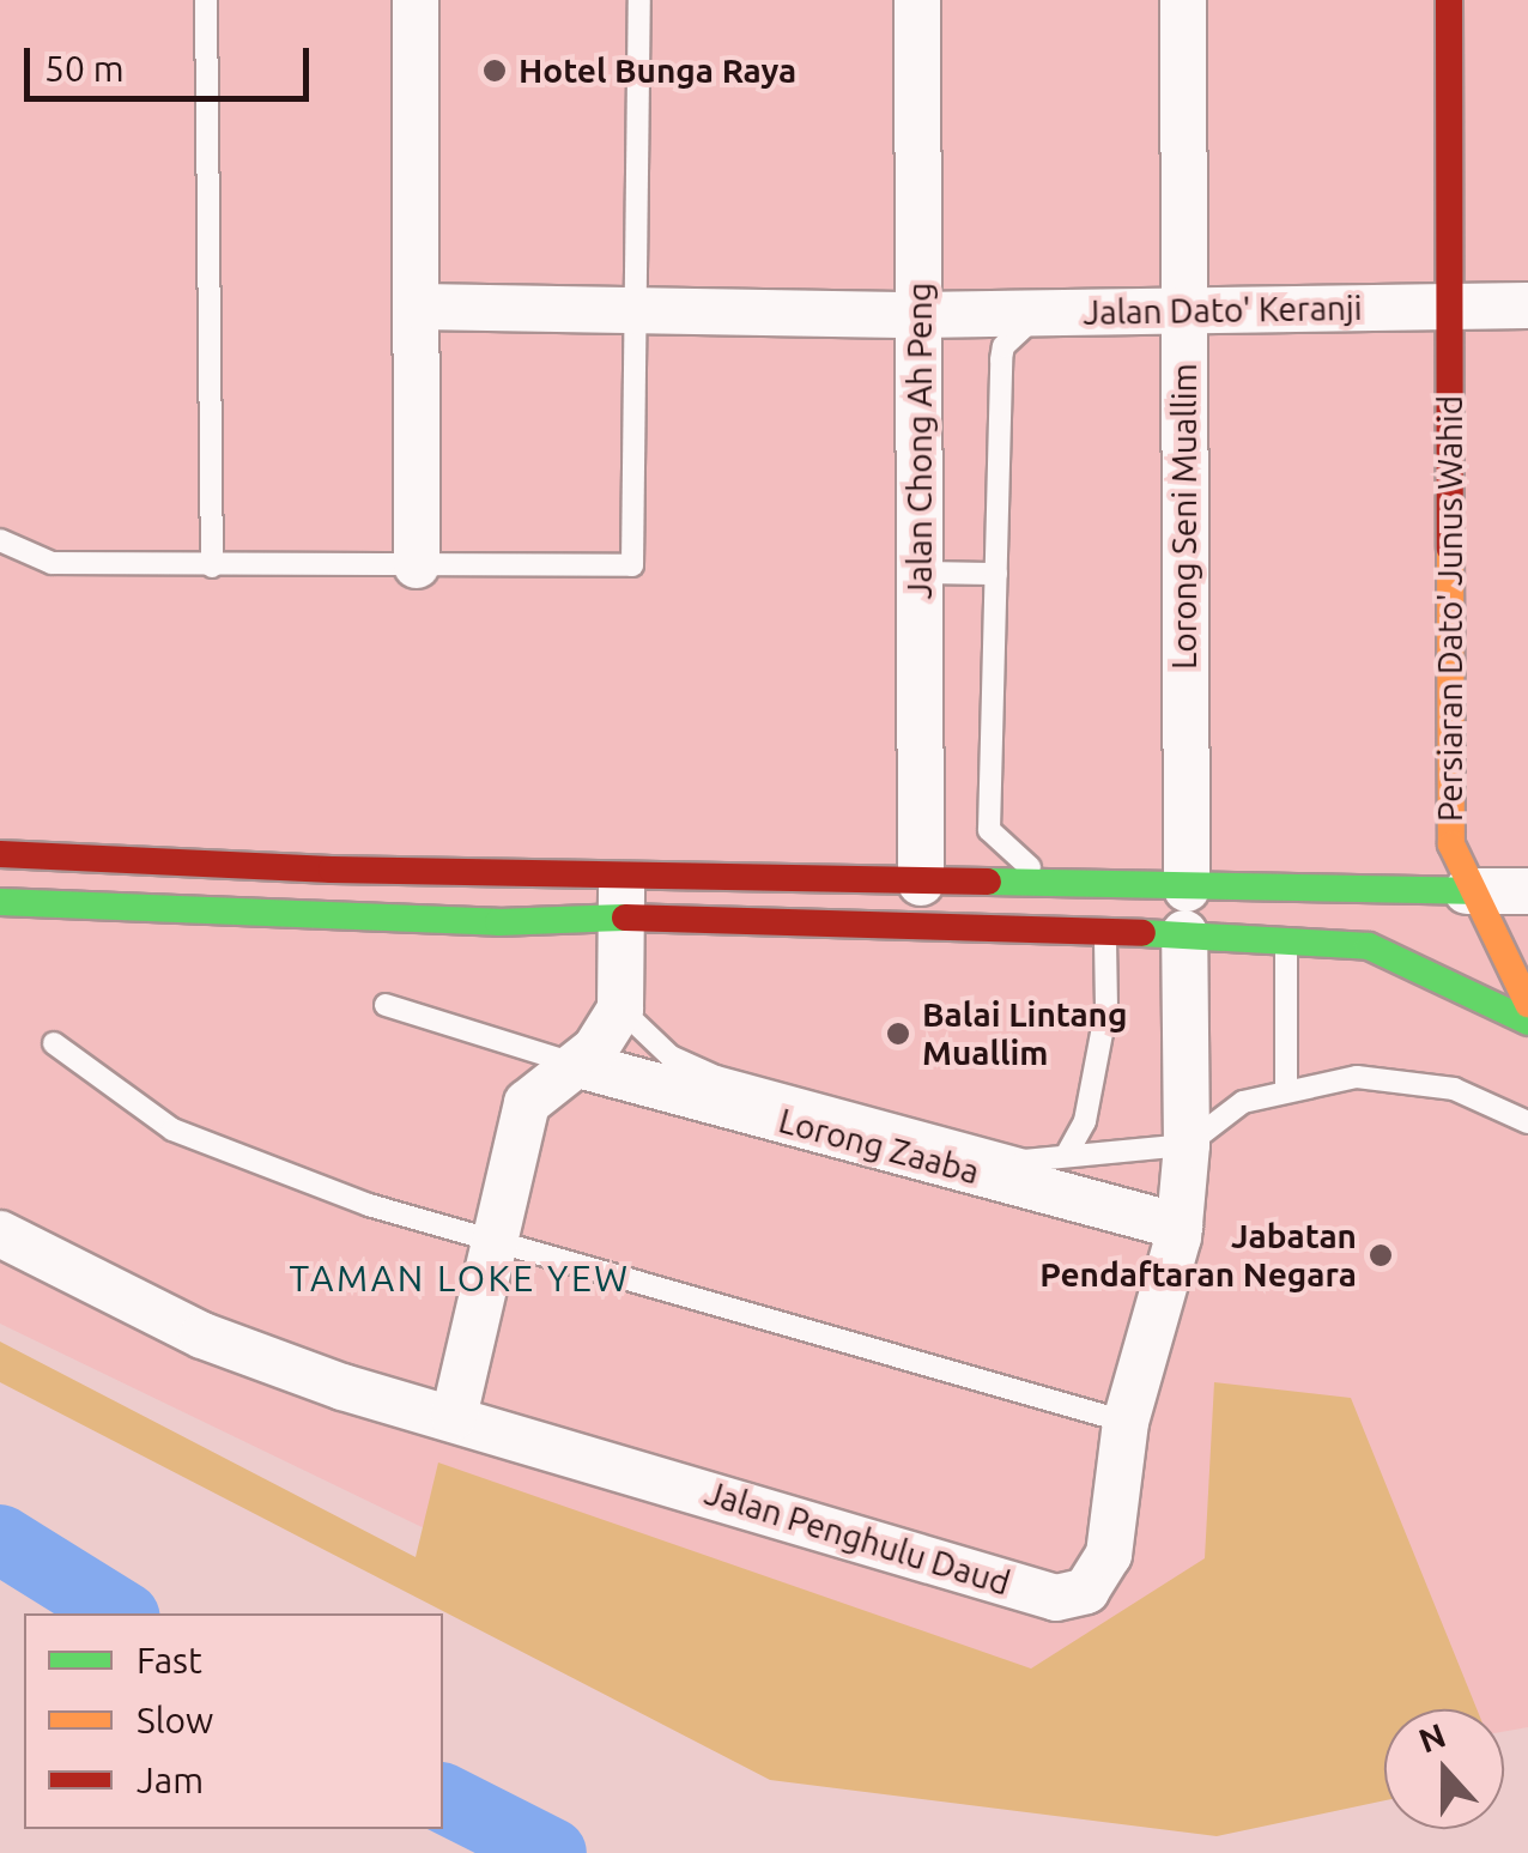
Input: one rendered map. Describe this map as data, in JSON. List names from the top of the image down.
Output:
{
  "streets": {
    "main road": ["Persiaran Dato' Junus Wahid"],
    "street": [
      "Jalan Dato' Keranji",
      "Jalan Chong Ah Peng",
      "Lorong Seni Muallim",
      "Lorong Zaaba",
      "Jalan Penghulu Daud"
    ]
  },
  "crossings": [
    ["Jalan Dato' Keranji", "Jalan Chong Ah Peng"],
    ["Jalan Dato' Keranji", "Lorong Seni Muallim"],
    ["Jalan Dato' Keranji", "Persiaran Dato' Junus Wahid"],
    ["Lorong Seni Muallim", "Jalan Penghulu Daud"],
    ["Lorong Zaaba", "Jalan Penghulu Daud"]
  ],
  "districts": ["TAMAN LOKE YEW"],
  "places": ["Hotel Bunga Raya", "Balai Lintang Muallim", "Jabatan Pendaftaran Negara"],
  "legend": ["Fast", "Slow", "Jam"],
  "scale_bar": "50 m",
  "north": "top"
}
